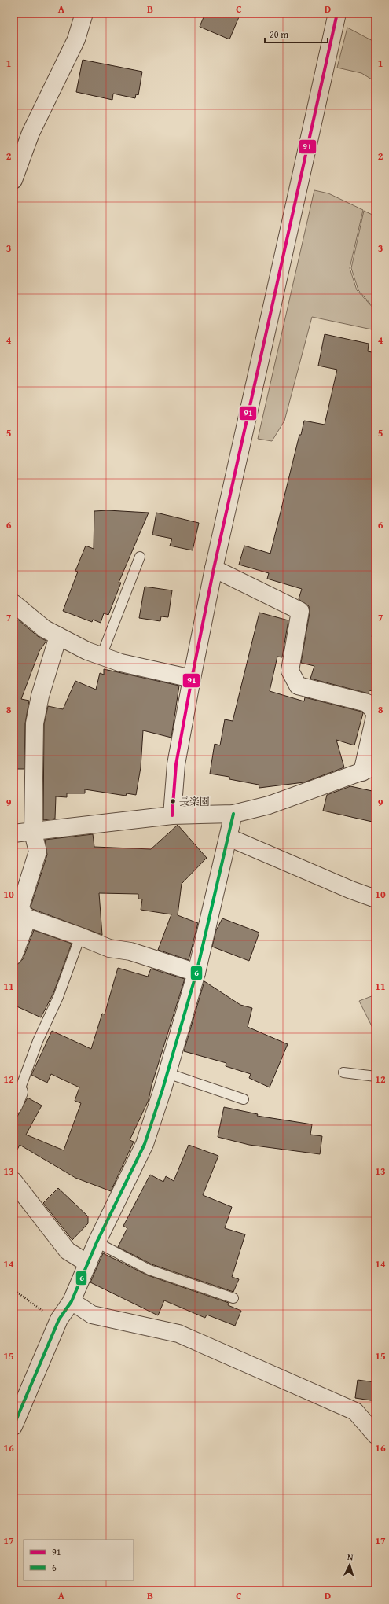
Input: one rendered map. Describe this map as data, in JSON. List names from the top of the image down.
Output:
{
  "places": ["長楽園"],
  "lines": ["transit line 91", "transit line 6"],
  "legend": ["91", "6"],
  "scale_bar": "20 m",
  "north": "top",
  "grid": {
    "columns": [
      "A",
      "B",
      "C",
      "D"
    ],
    "rows": [
      "1",
      "2",
      "3",
      "4",
      "5",
      "6",
      "7",
      "8",
      "9",
      "10",
      "11",
      "12",
      "13",
      "14",
      "15",
      "16",
      "17"
    ]
  }
}
